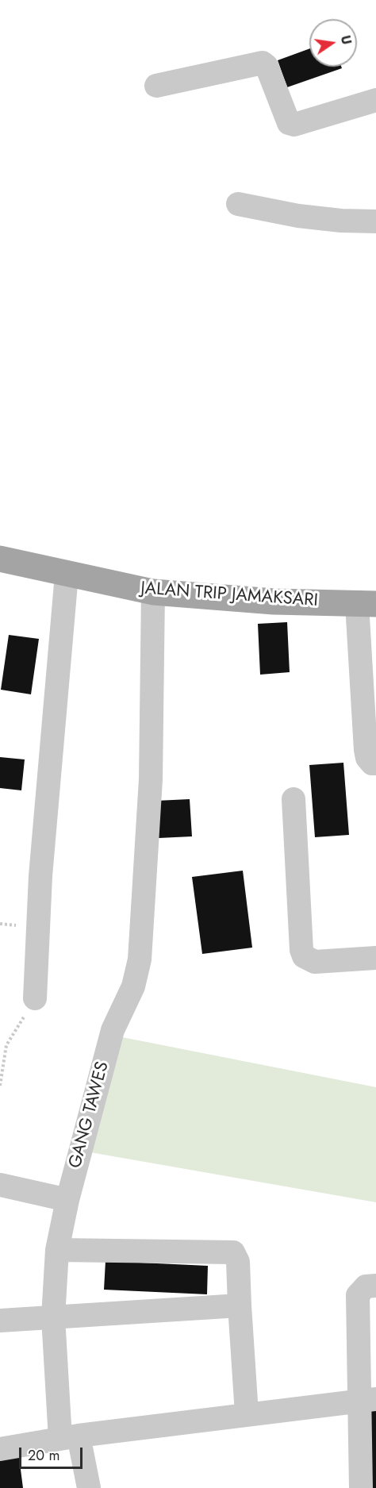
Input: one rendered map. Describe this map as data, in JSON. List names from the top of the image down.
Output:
{
  "streets": {
    "main road": ["JALAN TRIP JAMAKSARI"],
    "street": ["GANG TAWES"]
  },
  "crossings": [
    ["JALAN TRIP JAMAKSARI", "GANG TAWES"]
  ],
  "scale_bar": "20 m",
  "north": "right"
}
